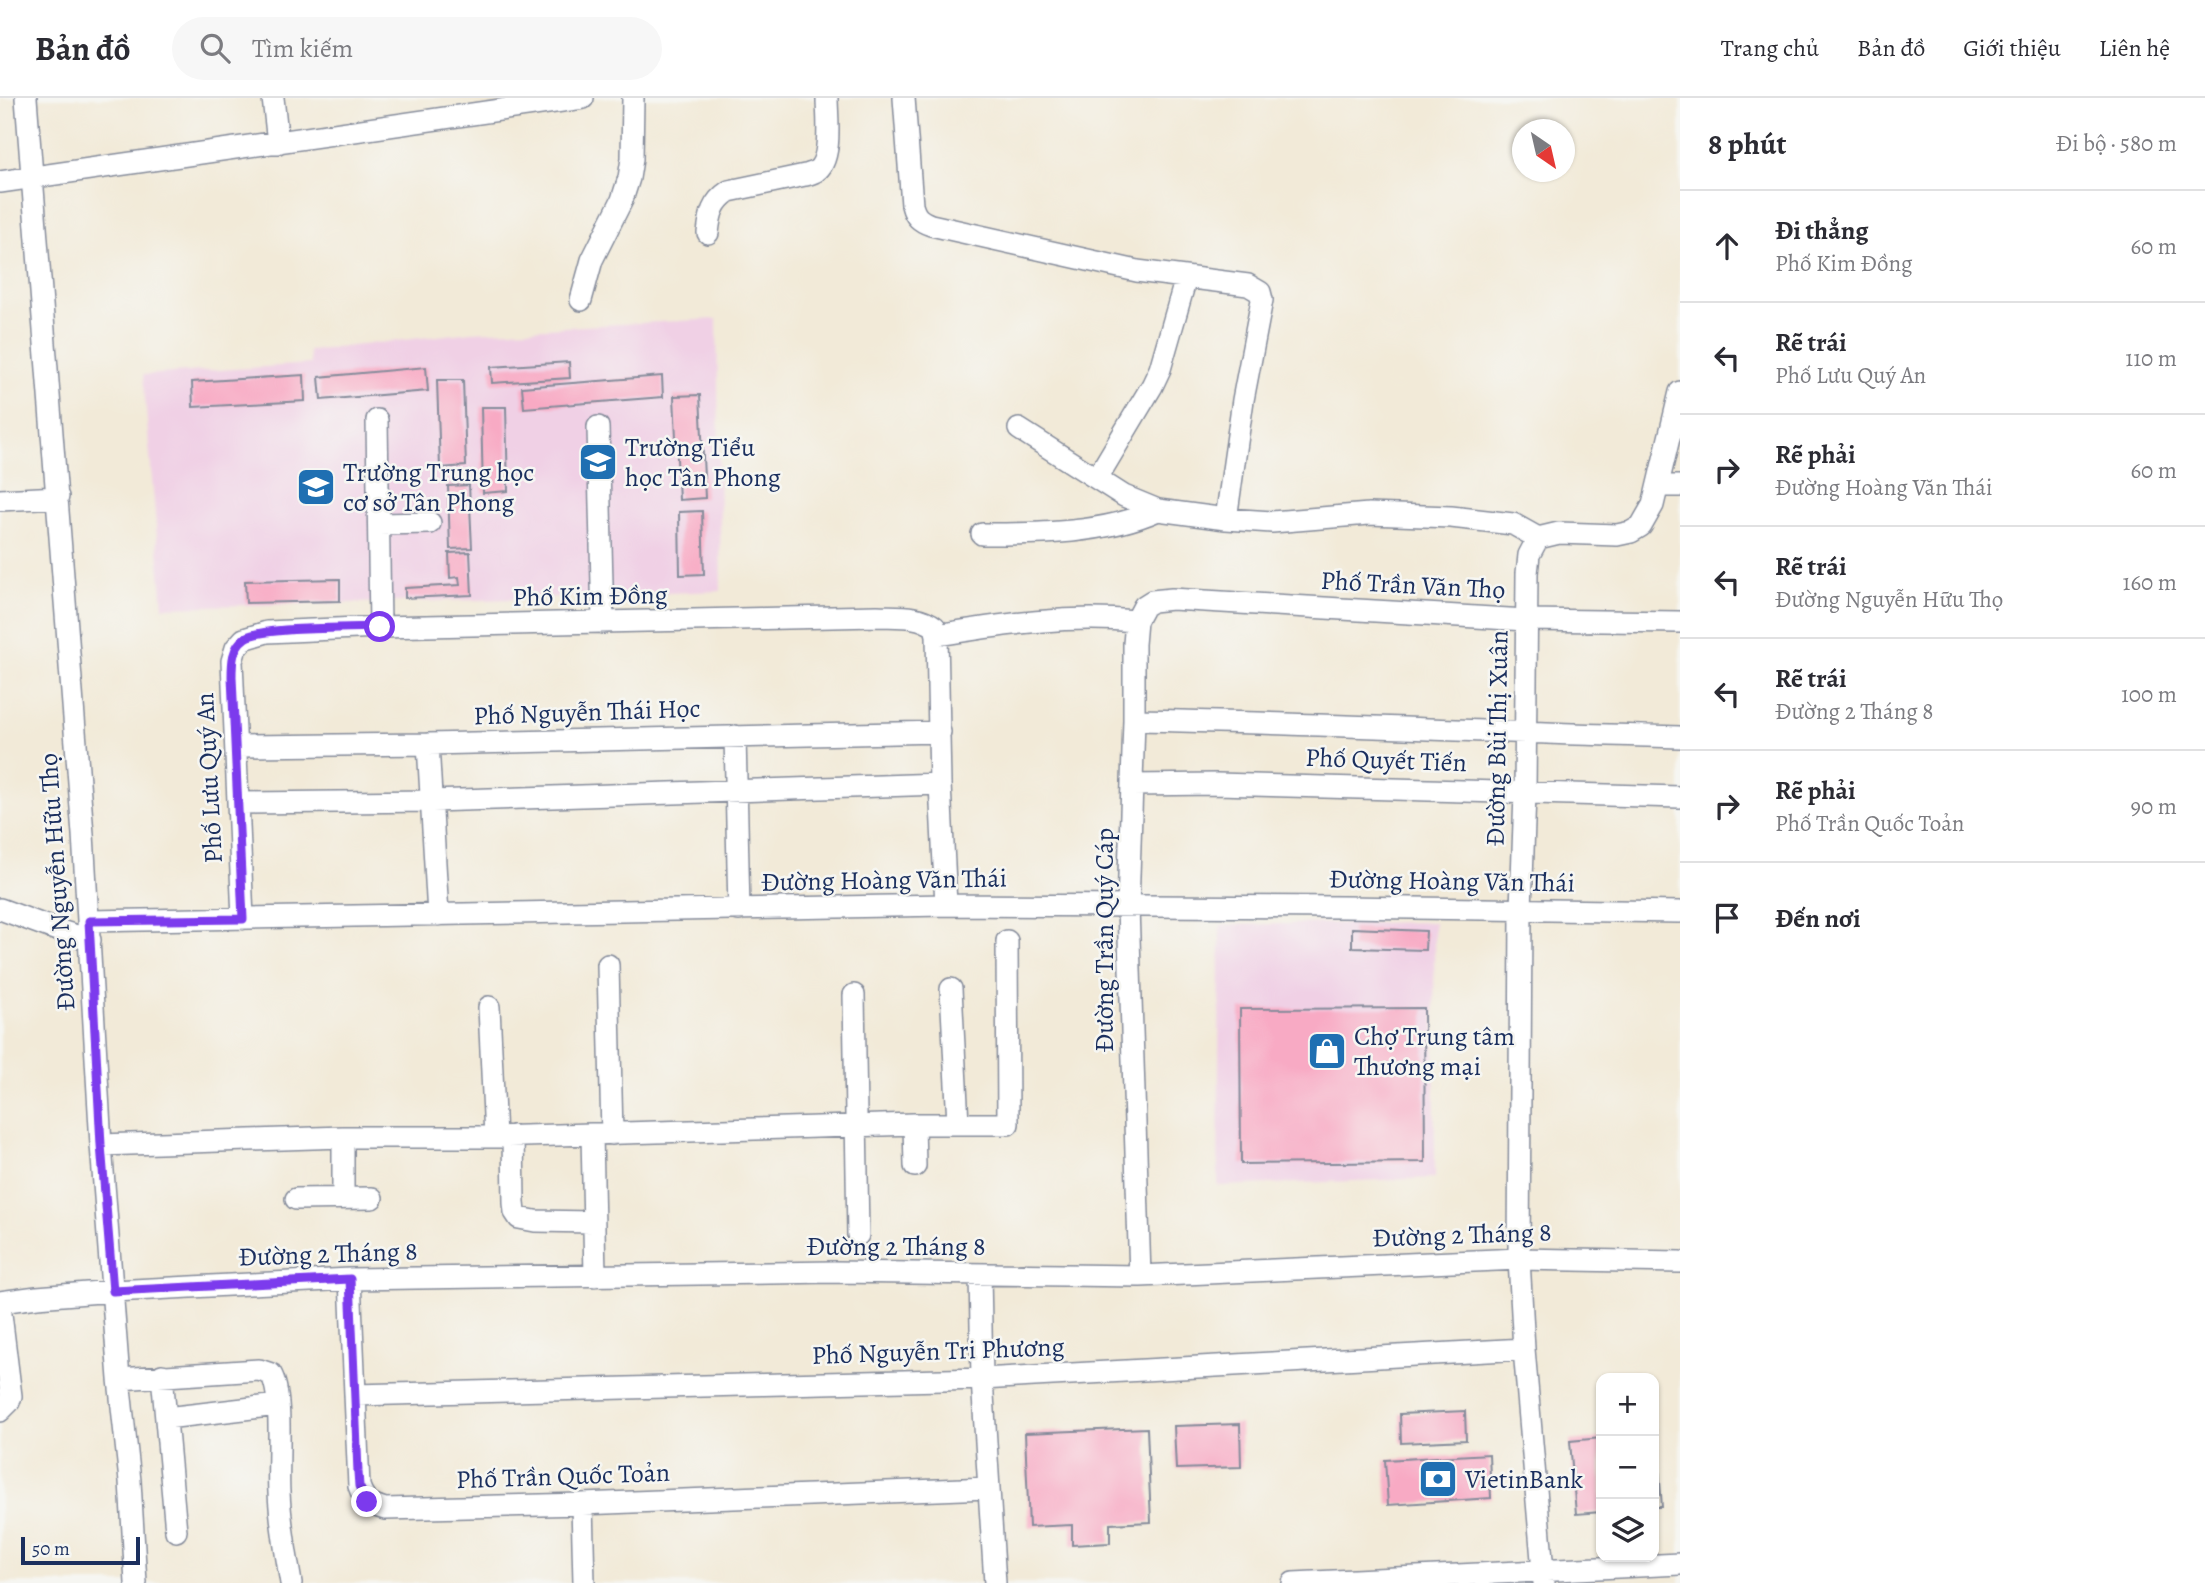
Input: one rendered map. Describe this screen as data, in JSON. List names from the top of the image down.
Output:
{
  "streets": {
    "street": [
      "Phố Trần Văn Thọ",
      "Phố Kim Đồng",
      "Phố Nguyễn Thái Học",
      "Đường Bùi Thị Xuân",
      "Phố Quyết Tiến",
      "Phố Lưu Quý An",
      "Đường Hoàng Văn Thái",
      "Đường Nguyễn Hữu Thọ",
      "Đường Trần Quý Cáp",
      "Đường 2 Tháng 8",
      "Phố Nguyễn Tri Phương",
      "Phố Trần Quốc Toản"
    ]
  },
  "crossings": [
    ["Phố Trần Văn Thọ", "Phố Kim Đồng"],
    ["Phố Trần Văn Thọ", "Đường Bùi Thị Xuân"],
    ["Phố Trần Văn Thọ", "Đường Trần Quý Cáp"],
    ["Phố Kim Đồng", "Phố Lưu Quý An"],
    ["Phố Nguyễn Thái Học", "Phố Lưu Quý An"],
    ["Đường Bùi Thị Xuân", "Phố Quyết Tiến"],
    ["Đường Bùi Thị Xuân", "Đường Hoàng Văn Thái"],
    ["Đường Bùi Thị Xuân", "Đường 2 Tháng 8"],
    ["Đường Bùi Thị Xuân", "Phố Nguyễn Tri Phương"],
    ["Phố Quyết Tiến", "Đường Trần Quý Cáp"],
    ["Phố Lưu Quý An", "Đường Hoàng Văn Thái"],
    ["Đường Hoàng Văn Thái", "Đường Nguyễn Hữu Thọ"],
    ["Đường Hoàng Văn Thái", "Đường Trần Quý Cáp"],
    ["Đường Nguyễn Hữu Thọ", "Đường 2 Tháng 8"],
    ["Đường Trần Quý Cáp", "Đường 2 Tháng 8"],
    ["Đường 2 Tháng 8", "Phố Trần Quốc Toản"],
    ["Phố Nguyễn Tri Phương", "Phố Trần Quốc Toản"]
  ],
  "places": {
    "school or university": ["Trường Tiểu học Tân Phong", "Trường Trung học cơ sở Tân Phong"],
    "shop": ["Chợ Trung tâm Thương mại"],
    "bank": ["VietinBank"]
  },
  "scale_bar": "50 m",
  "north": "bottom right",
  "page": {
    "header": "Bản đồ",
    "search": "Tìm kiếm",
    "nav": [
      "Trang chủ",
      "Bản đồ",
      "Giới thiệu",
      "Liên hệ"
    ],
    "heading": ["8 phút", "Đi bộ · 580 m"],
    "list": [
      ["Đi thẳng", "Phố Kim Đồng", "60 m"],
      ["Rẽ trái", "Phố Lưu Quý An", "110 m"],
      ["Rẽ phải", "Đường Hoàng Văn Thái", "60 m"],
      ["Rẽ trái", "Đường Nguyễn Hữu Thọ", "160 m"],
      ["Rẽ trái", "Đường 2 Tháng 8", "100 m"],
      ["Rẽ phải", "Phố Trần Quốc Toản", "90 m"],
      "Đến nơi"
    ],
    "map_buttons": ["+", "−"],
    "scale": "50 m"
  }
}
